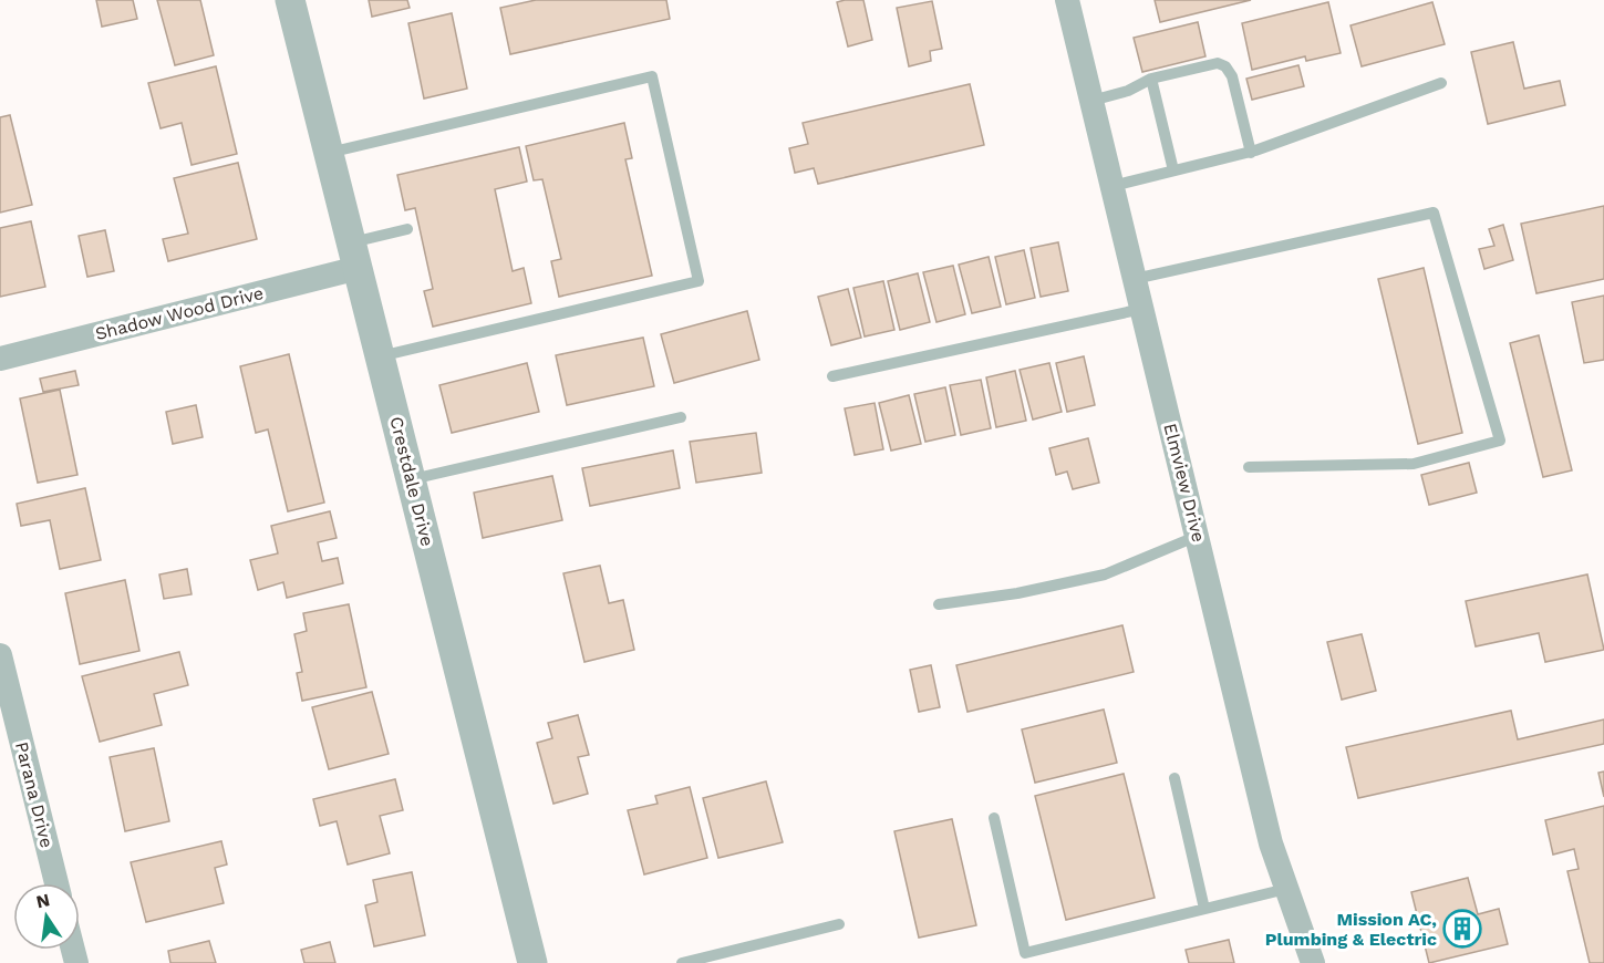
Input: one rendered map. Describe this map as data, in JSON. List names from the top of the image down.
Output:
{
  "streets": {
    "street": [
      "Shadow Wood Drive",
      "Crestdale Drive",
      "Elmview Drive",
      "Parana Drive"
    ]
  },
  "crossings": [
    ["Shadow Wood Drive", "Crestdale Drive"]
  ],
  "places": {
    "building": ["Mission AC, Plumbing & Electric"]
  },
  "north": "top"
}
